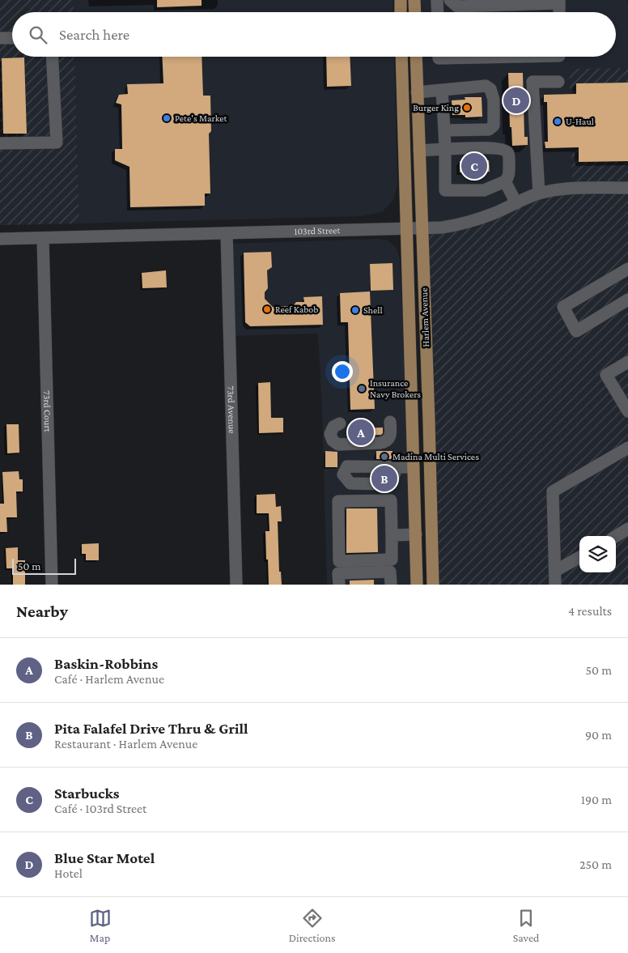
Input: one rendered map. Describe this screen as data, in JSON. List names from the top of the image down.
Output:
{
  "streets": {
    "main road": ["Harlem Avenue"],
    "street": ["103rd Street", "73rd Avenue", "73rd Court"]
  },
  "crossings": [
    ["103rd Street", "Harlem Avenue"],
    ["103rd Street", "73rd Avenue"],
    ["103rd Street", "73rd Court"]
  ],
  "places": [
    "Burger King",
    "Pete's Market",
    "U-Haul",
    "Reef Kabob",
    "Shell",
    "Insurance Navy Brokers",
    "Madina Multi Services"
  ],
  "scale_bar": "50 m",
  "page": {
    "search": "Search here",
    "pins": [
      "D",
      "C",
      "A",
      "B"
    ],
    "scale": "50 m",
    "heading": ["Nearby", "4 results"],
    "list": [
      {
        "mark": "A",
        "name": "Baskin-Robbins",
        "note": "Café · Harlem Avenue",
        "value": "50 m"
      },
      {
        "mark": "B",
        "name": "Pita Falafel Drive Thru & Grill",
        "note": "Restaurant · Harlem Avenue",
        "value": "90 m"
      },
      {
        "mark": "C",
        "name": "Starbucks",
        "note": "Café · 103rd Street",
        "value": "190 m"
      },
      {
        "mark": "D",
        "name": "Blue Star Motel",
        "note": "Hotel",
        "value": "250 m"
      }
    ],
    "nav": ["Map", "Directions", "Saved"]
  }
}
